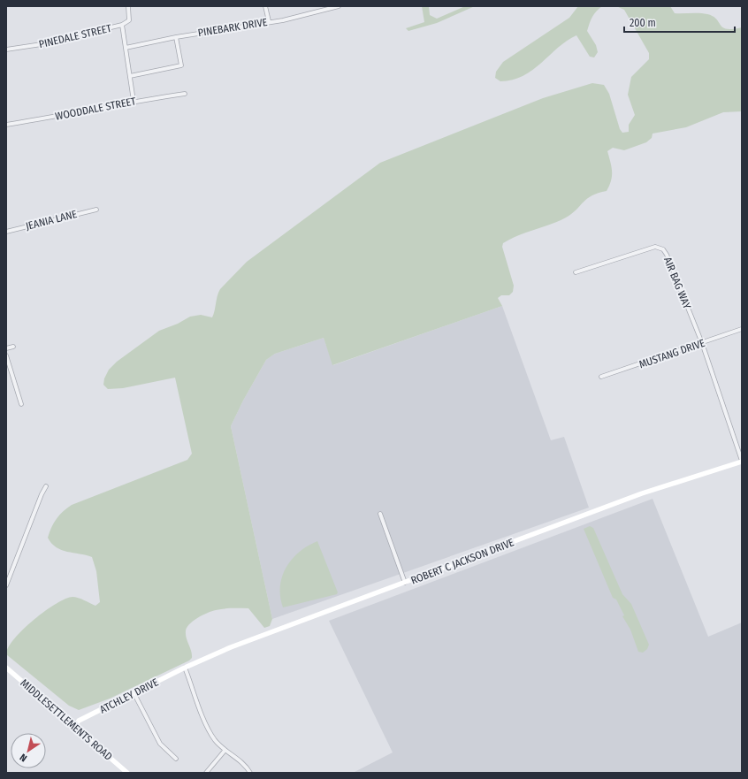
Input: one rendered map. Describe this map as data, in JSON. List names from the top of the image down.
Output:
{
  "streets": {
    "main road": ["ROBERT C JACKSON DRIVE", "ATCHLEY DRIVE", "MIDDLESETTLEMENTS ROAD"],
    "street": [
      "PINEBARK DRIVE",
      "PINEDALE STREET",
      "WOODDALE STREET",
      "JEANIA LANE",
      "AIR BAG WAY",
      "MUSTANG DRIVE"
    ]
  },
  "crossings": [
    ["AIR BAG WAY", "MUSTANG DRIVE"],
    ["AIR BAG WAY", "ROBERT C JACKSON DRIVE"],
    ["ROBERT C JACKSON DRIVE", "ATCHLEY DRIVE"],
    ["ATCHLEY DRIVE", "MIDDLESETTLEMENTS ROAD"]
  ],
  "scale_bar": "200 m",
  "north": "bottom left"
}
